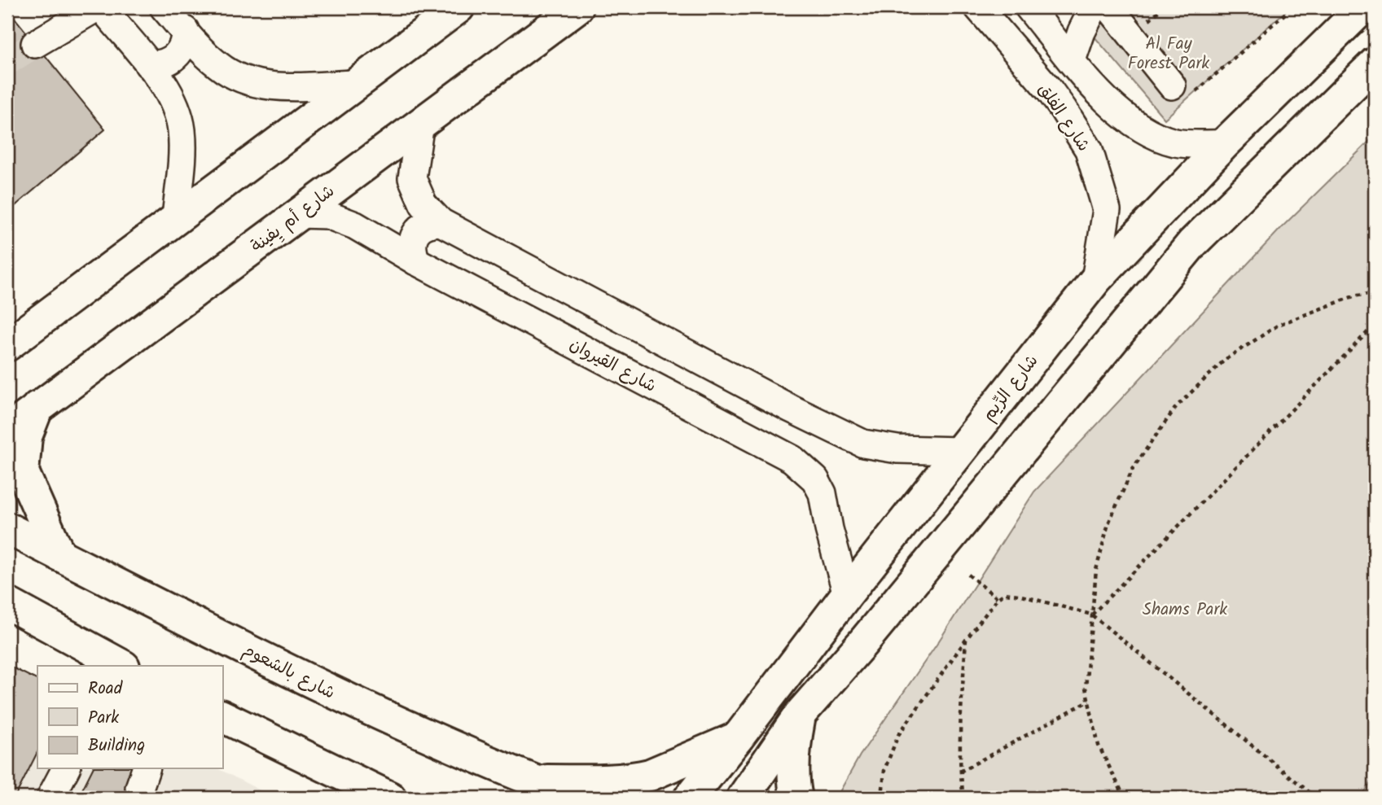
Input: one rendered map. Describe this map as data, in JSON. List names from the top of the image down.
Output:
{
  "streets": {
    "main road": ["شارع أم يِفينة", "شارع الرِّيم", "شارع بالشعوم"],
    "street": ["شارع الفلق", "شارع القيروان"]
  },
  "crossings": [
    ["شارع الفلق", "شارع الرِّيم"],
    ["شارع أم يِفينة", "شارع القيروان"],
    ["شارع القيروان", "شارع الرِّيم"]
  ],
  "parks": ["Al Fay Forest Park", "Shams Park"],
  "legend": ["Road", "Park", "Building"]
}
